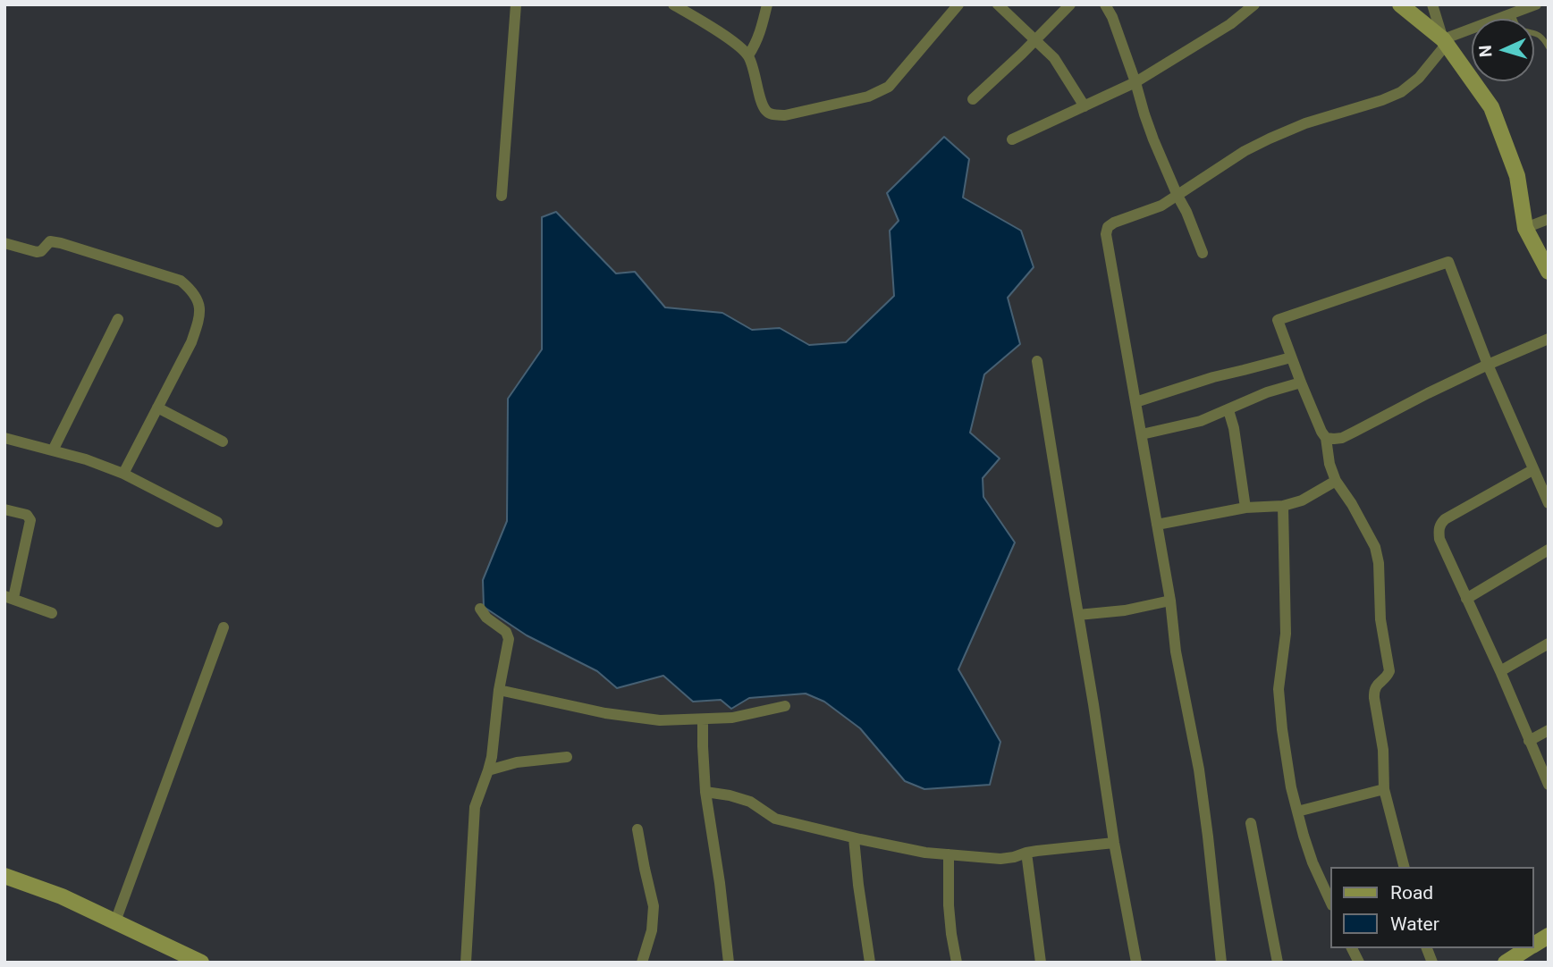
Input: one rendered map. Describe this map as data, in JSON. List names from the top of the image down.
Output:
{
  "legend": ["Road", "Water"],
  "north": "left"
}
